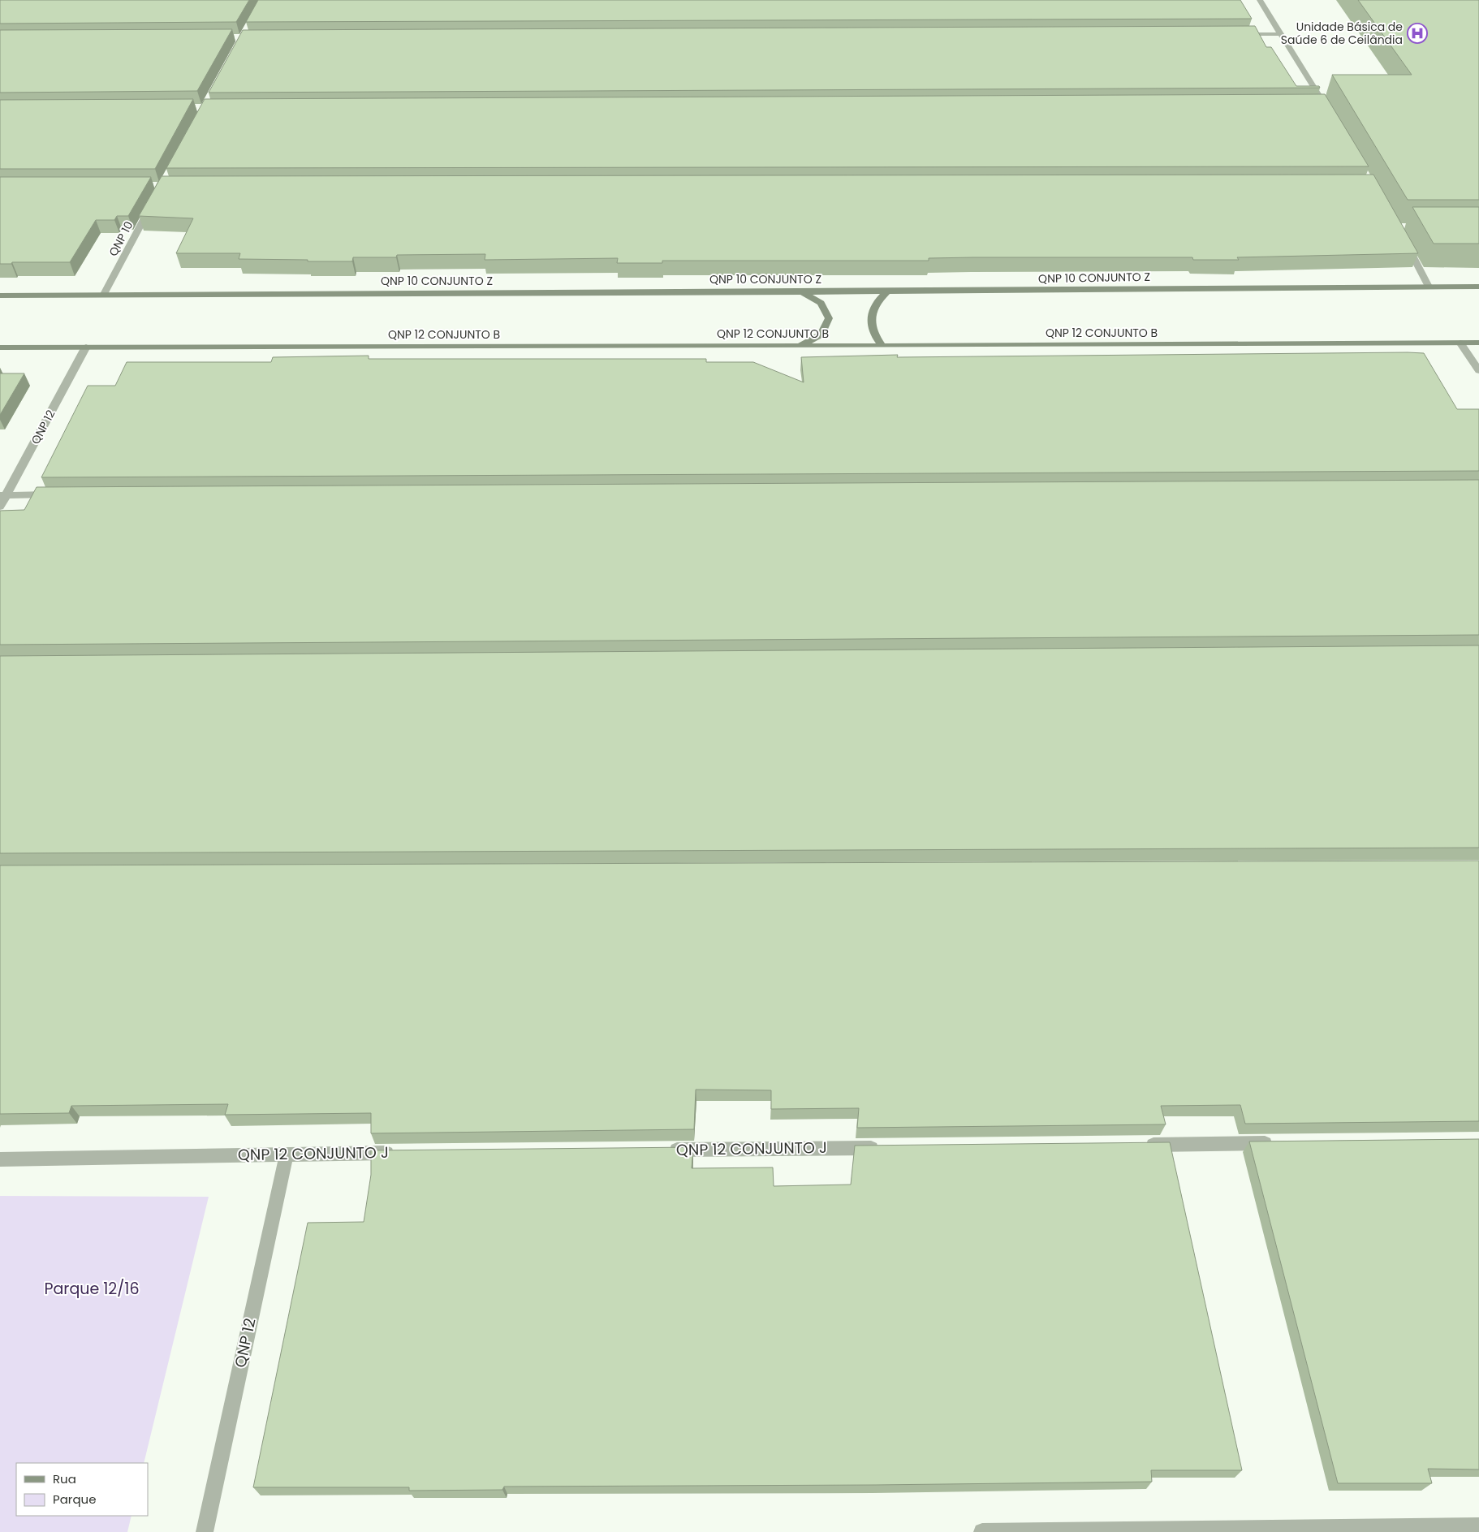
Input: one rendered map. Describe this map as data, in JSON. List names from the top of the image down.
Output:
{
  "streets": {
    "street": [
      "QNP 10",
      "QNP 10 CONJUNTO Z",
      "QNP 12 CONJUNTO B",
      "QNP 12",
      "QNP 12 CONJUNTO J"
    ]
  },
  "crossings": [
    ["QNP 10", "QNP 10 CONJUNTO Z"],
    ["QNP 12 CONJUNTO B", "QNP 12"],
    ["QNP 12", "QNP 12 CONJUNTO J"]
  ],
  "parks": ["Parque 12/16"],
  "places": {
    "hospital": ["Unidade Básica de Saúde 6 de Ceilândia"]
  },
  "legend": ["Rua", "Parque"]
}
